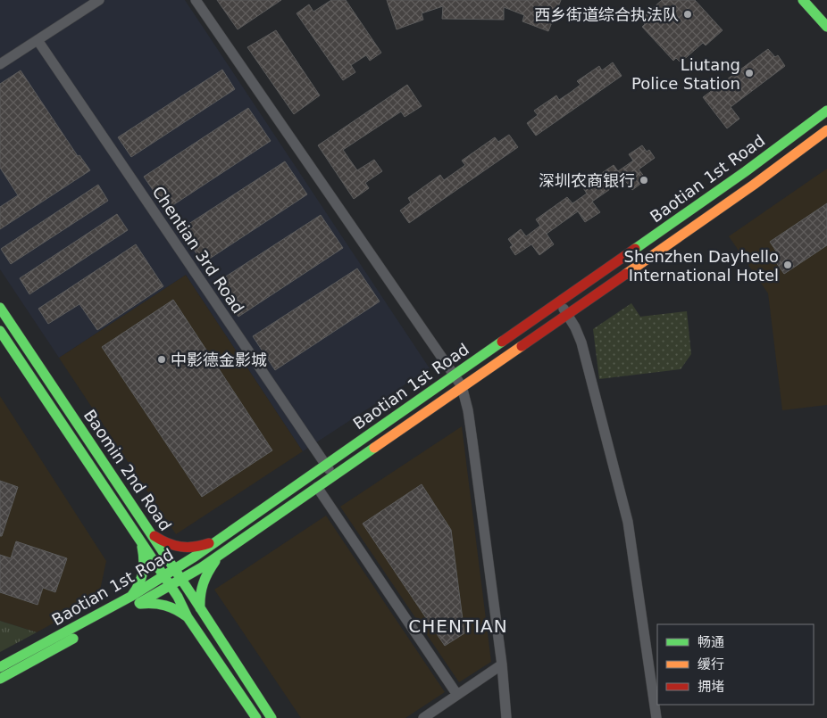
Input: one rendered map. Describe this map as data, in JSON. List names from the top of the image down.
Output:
{
  "streets": {
    "main road": ["Baotian 1st Road", "Baomin 2nd Road"],
    "street": ["Chentian 3rd Road"]
  },
  "crossings": [
    ["Baotian 1st Road", "Chentian 3rd Road"],
    ["Baotian 1st Road", "Baomin 2nd Road"]
  ],
  "districts": ["CHENTIAN"],
  "places": [
    "西乡街道综合执法队",
    "Liutang Police Station",
    "深圳农商银行",
    "Shenzhen Dayhello International Hotel",
    "中影德金影城"
  ],
  "legend": ["畅通", "缓行", "拥堵"]
}
